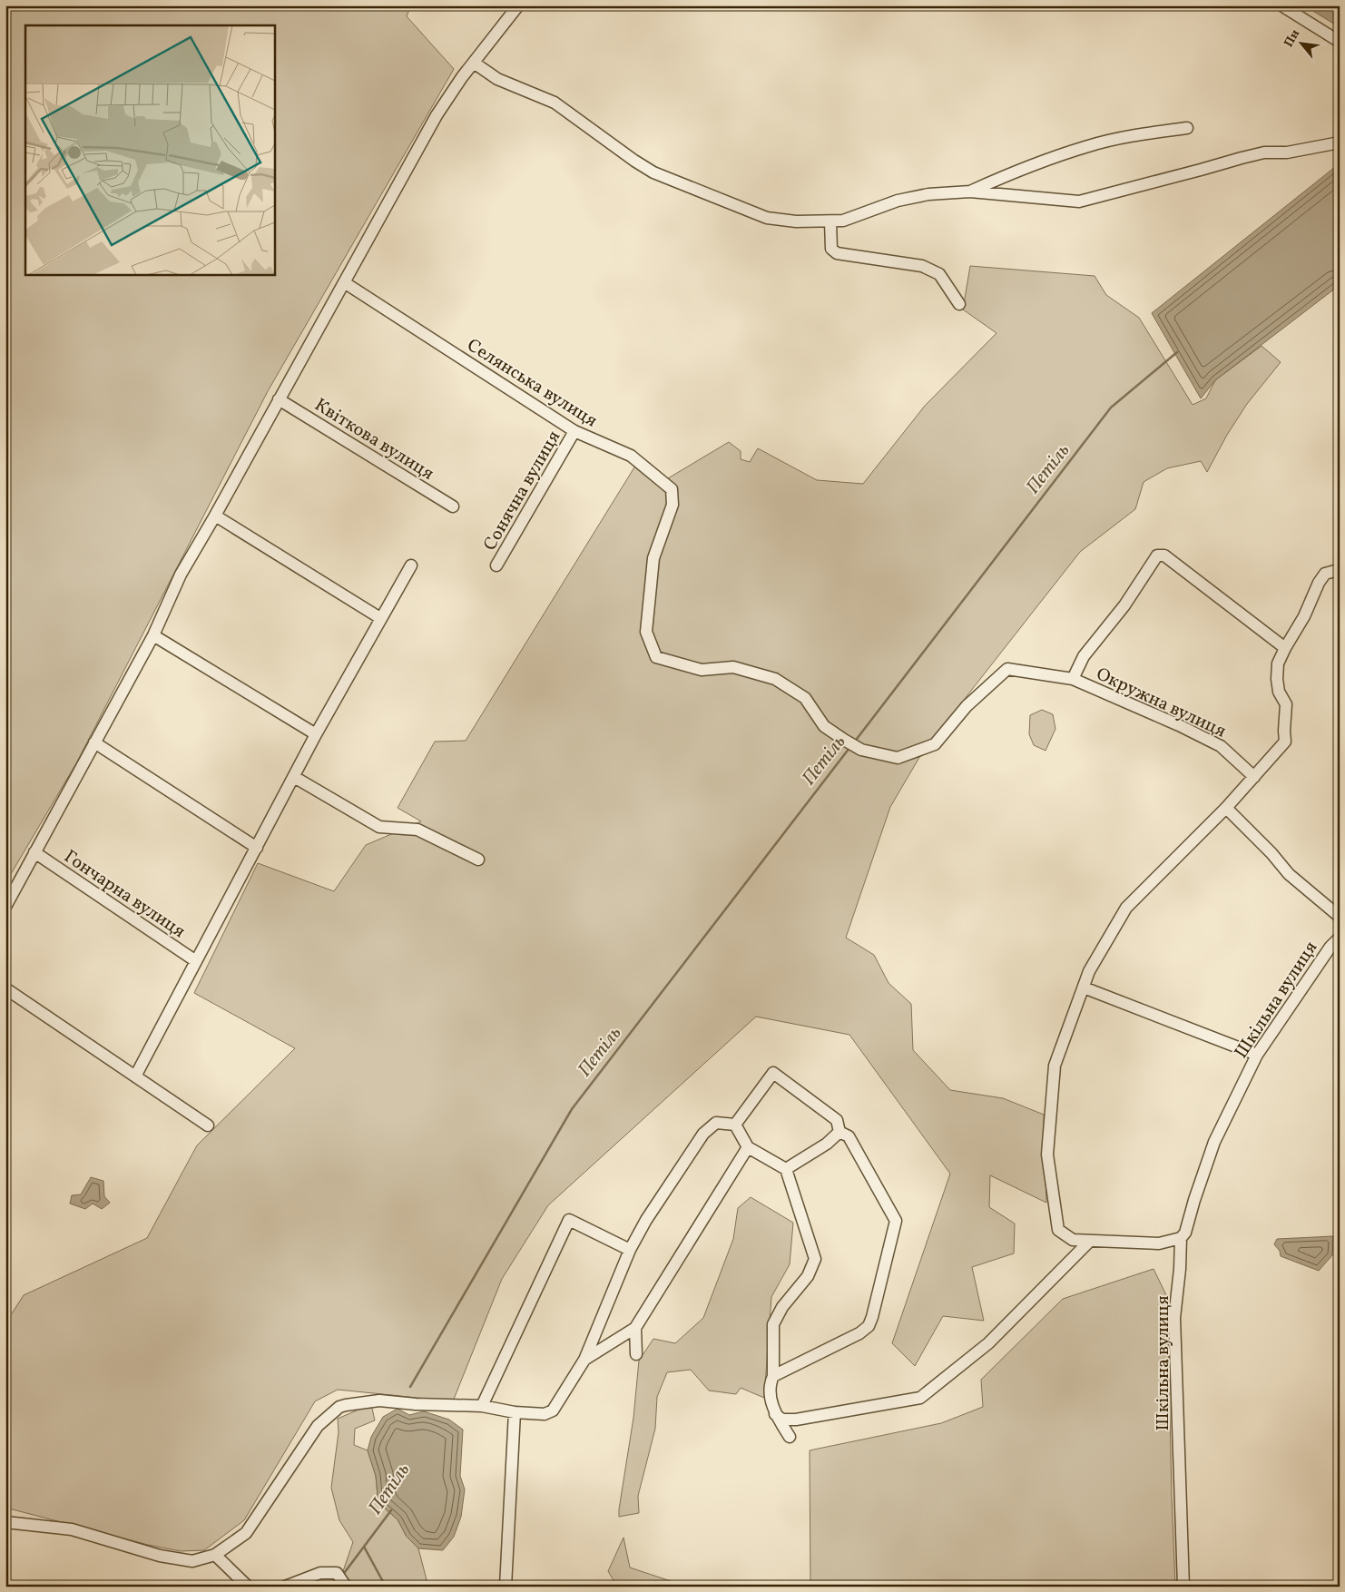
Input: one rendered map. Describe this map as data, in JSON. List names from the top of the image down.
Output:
{
  "streets": {
    "street": [
      "Селянська вулиця",
      "Квіткова вулиця",
      "Сонячна вулиця",
      "Окружна вулиця",
      "Гончарна вулиця",
      "Шкільна вулиця"
    ]
  },
  "crossings": [
    ["Селянська вулиця", "Сонячна вулиця"],
    ["Селянська вулиця", "Окружна вулиця"]
  ],
  "water": ["Петіль"],
  "north": "top left"
}
